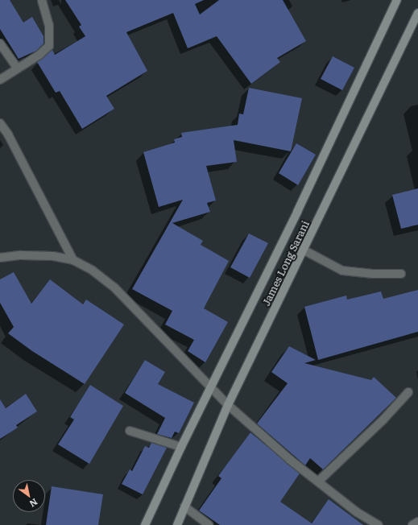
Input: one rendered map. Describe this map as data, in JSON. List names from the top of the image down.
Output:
{
  "streets": {
    "main road": ["James Long Sarani"]
  },
  "north": "bottom right"
}
